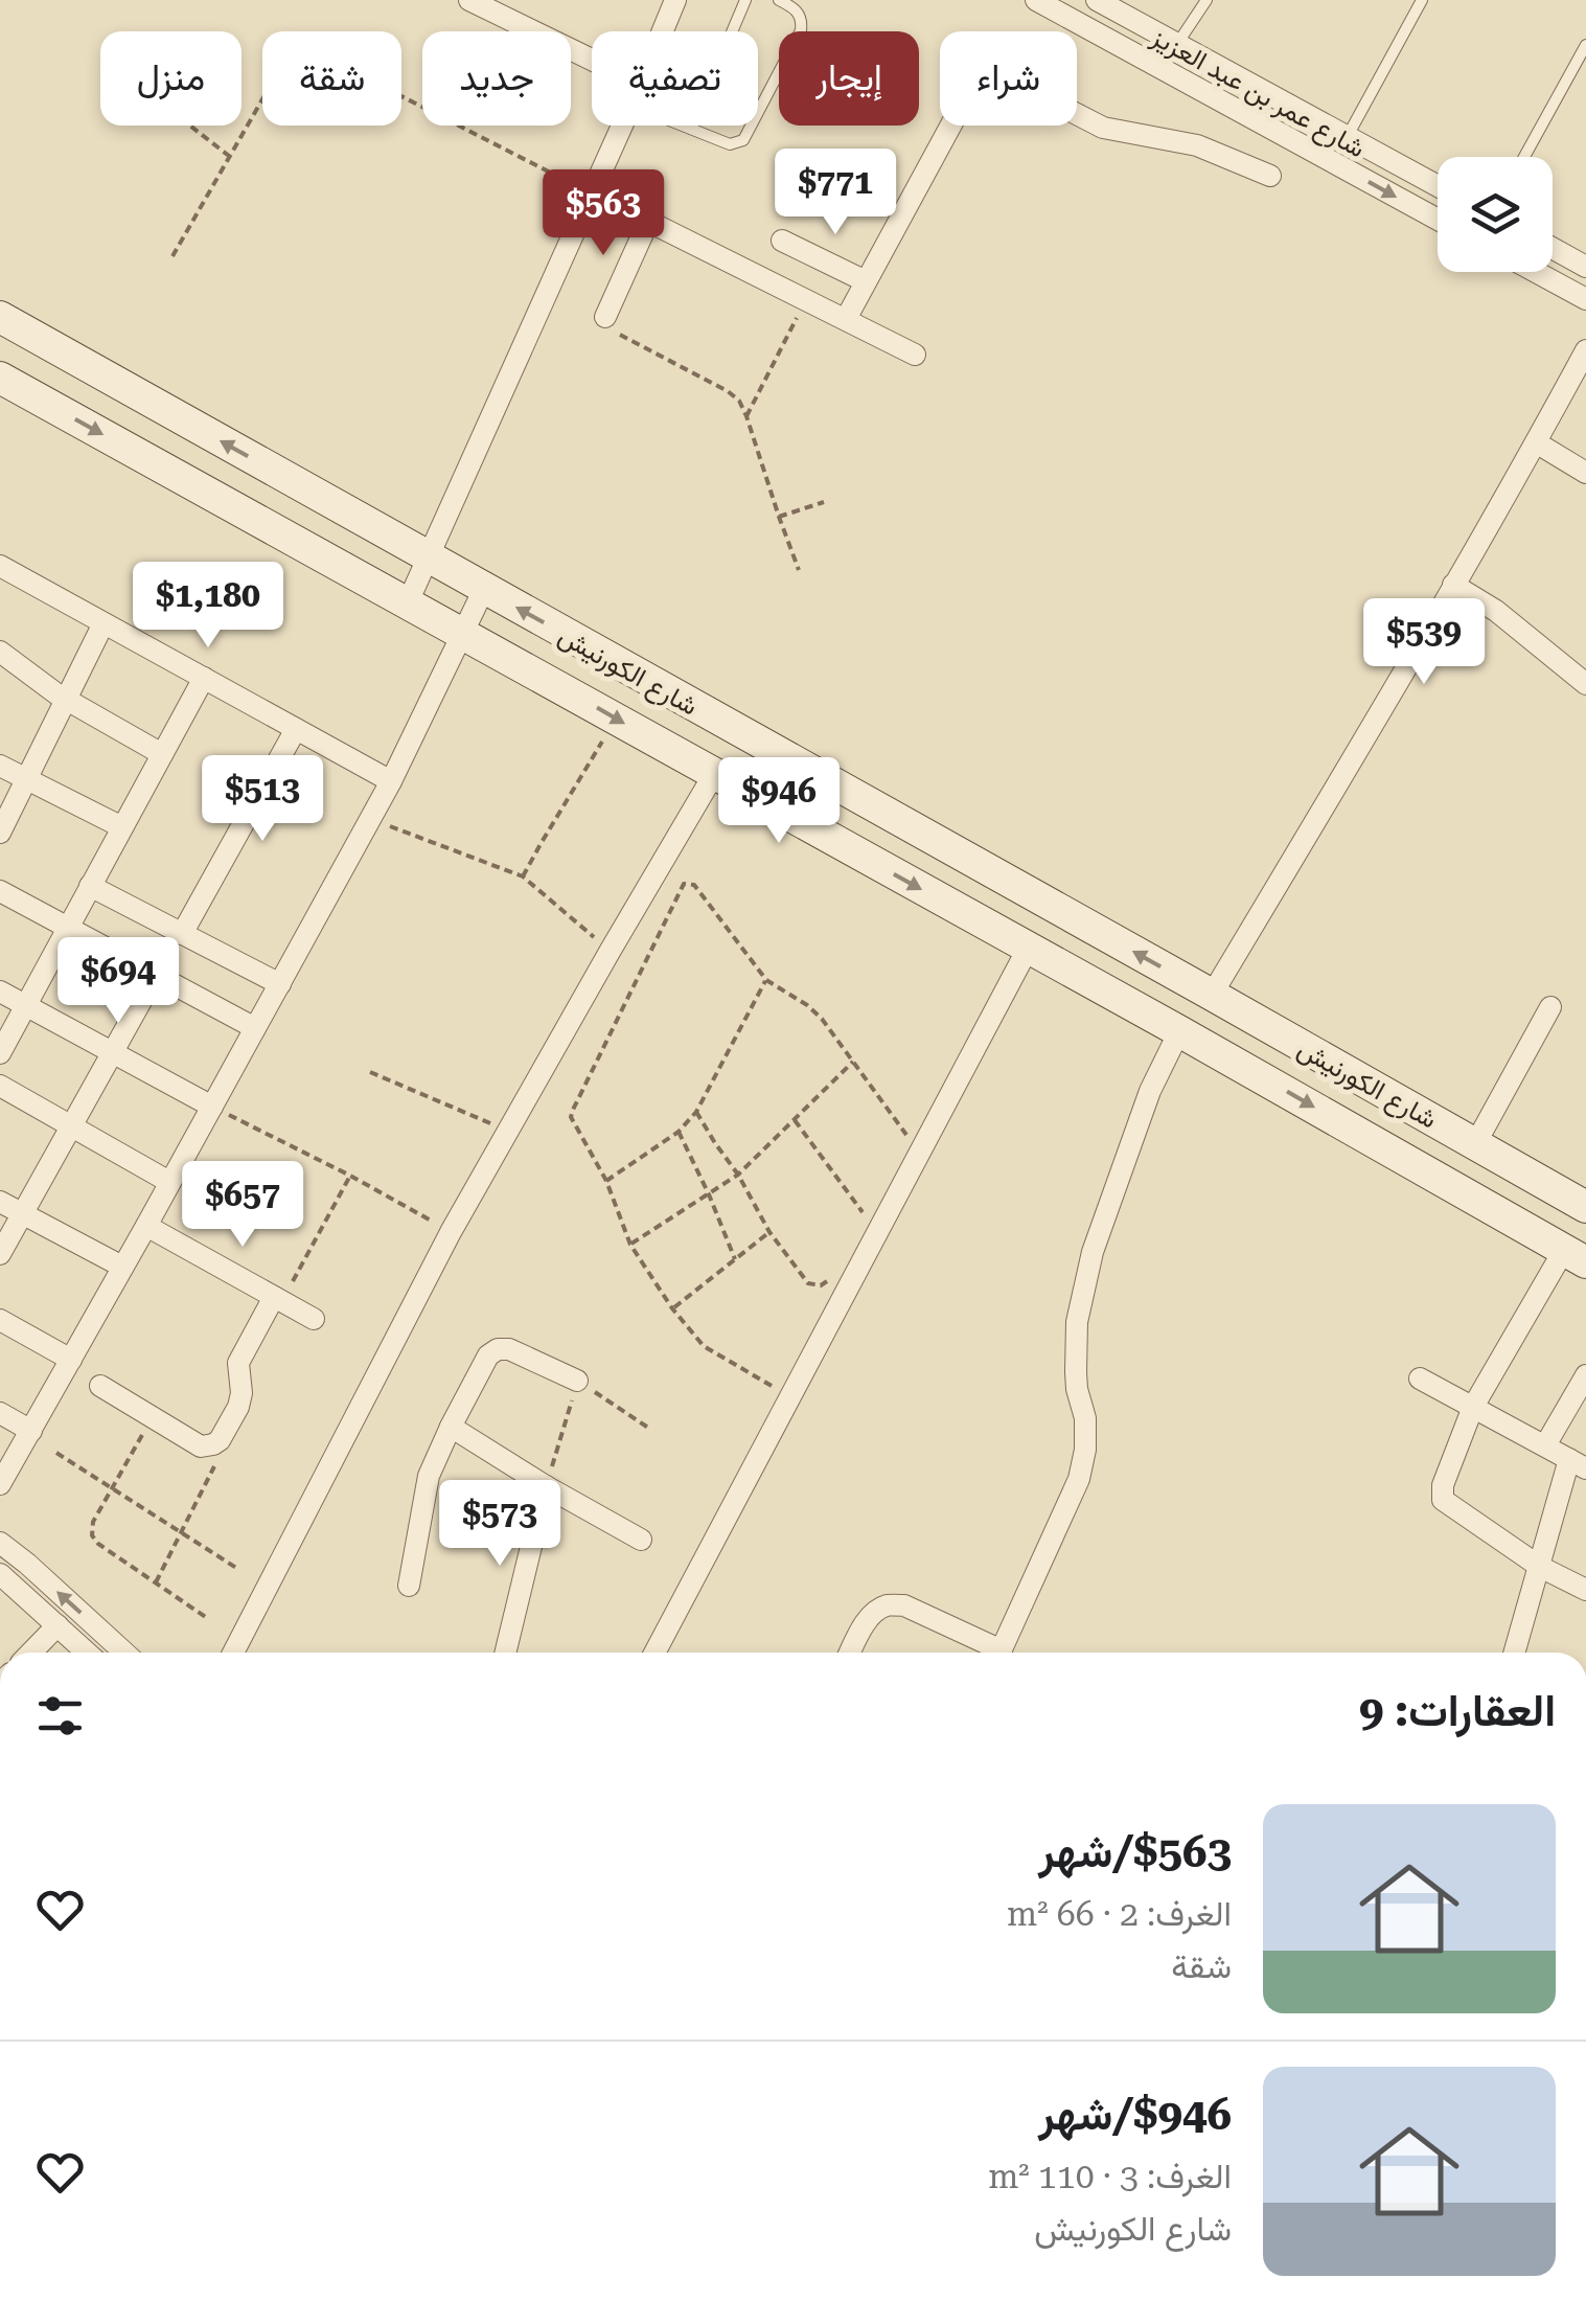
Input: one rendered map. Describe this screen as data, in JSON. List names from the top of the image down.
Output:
{
  "streets": {
    "main road": ["شارع الكورنيش"],
    "street": ["شارع عمر بن عبد العزيز"]
  },
  "page": {
    "chip": [
      "شراء",
      "إيجار",
      "تصفية",
      "جديد",
      "شقة",
      "منزل"
    ],
    "price": [
      "$771",
      "$563",
      "$1,180",
      "$539",
      "$513",
      "$946",
      "$694",
      "$657",
      "$573"
    ],
    "heading": "العقارات: 9",
    "list": [
      {
        "name": "$563/شهر",
        "note": "الغرف: 2 · 66 m² · شقة"
      },
      {
        "name": "$946/شهر",
        "note": "الغرف: 3 · 110 m² · شارع الكورنيش"
      }
    ]
  }
}
